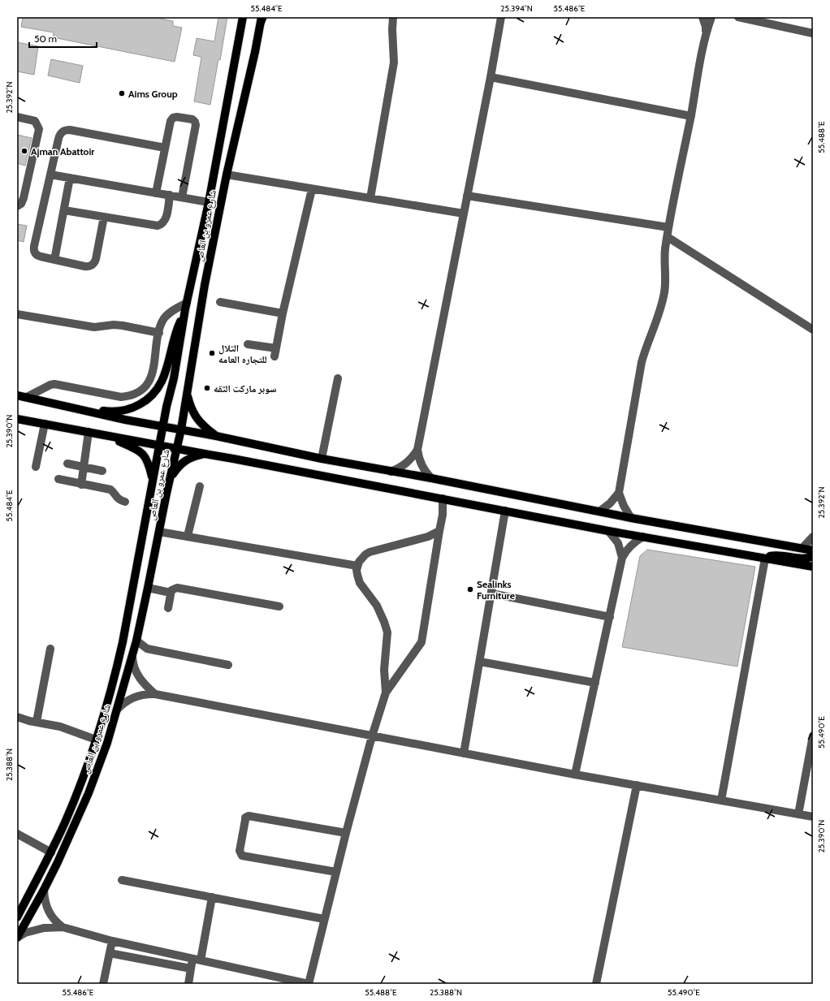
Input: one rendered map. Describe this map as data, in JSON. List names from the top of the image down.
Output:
{
  "streets": {
    "main road": ["شارع عمرو بن العاص"]
  },
  "places": [
    "Aims Group",
    "Ajman Abattoir",
    "التلال للتجاره العامه",
    "سوبر ماركت الثقه",
    "Sealinks Furniture"
  ],
  "scale_bar": "50 m",
  "coordinates": [
    "55.484°E",
    "25.394°N",
    "55.486°E",
    "25.392°N",
    "55.488°E",
    "25.390°N",
    "55.490°E",
    "25.388°N"
  ]
}
